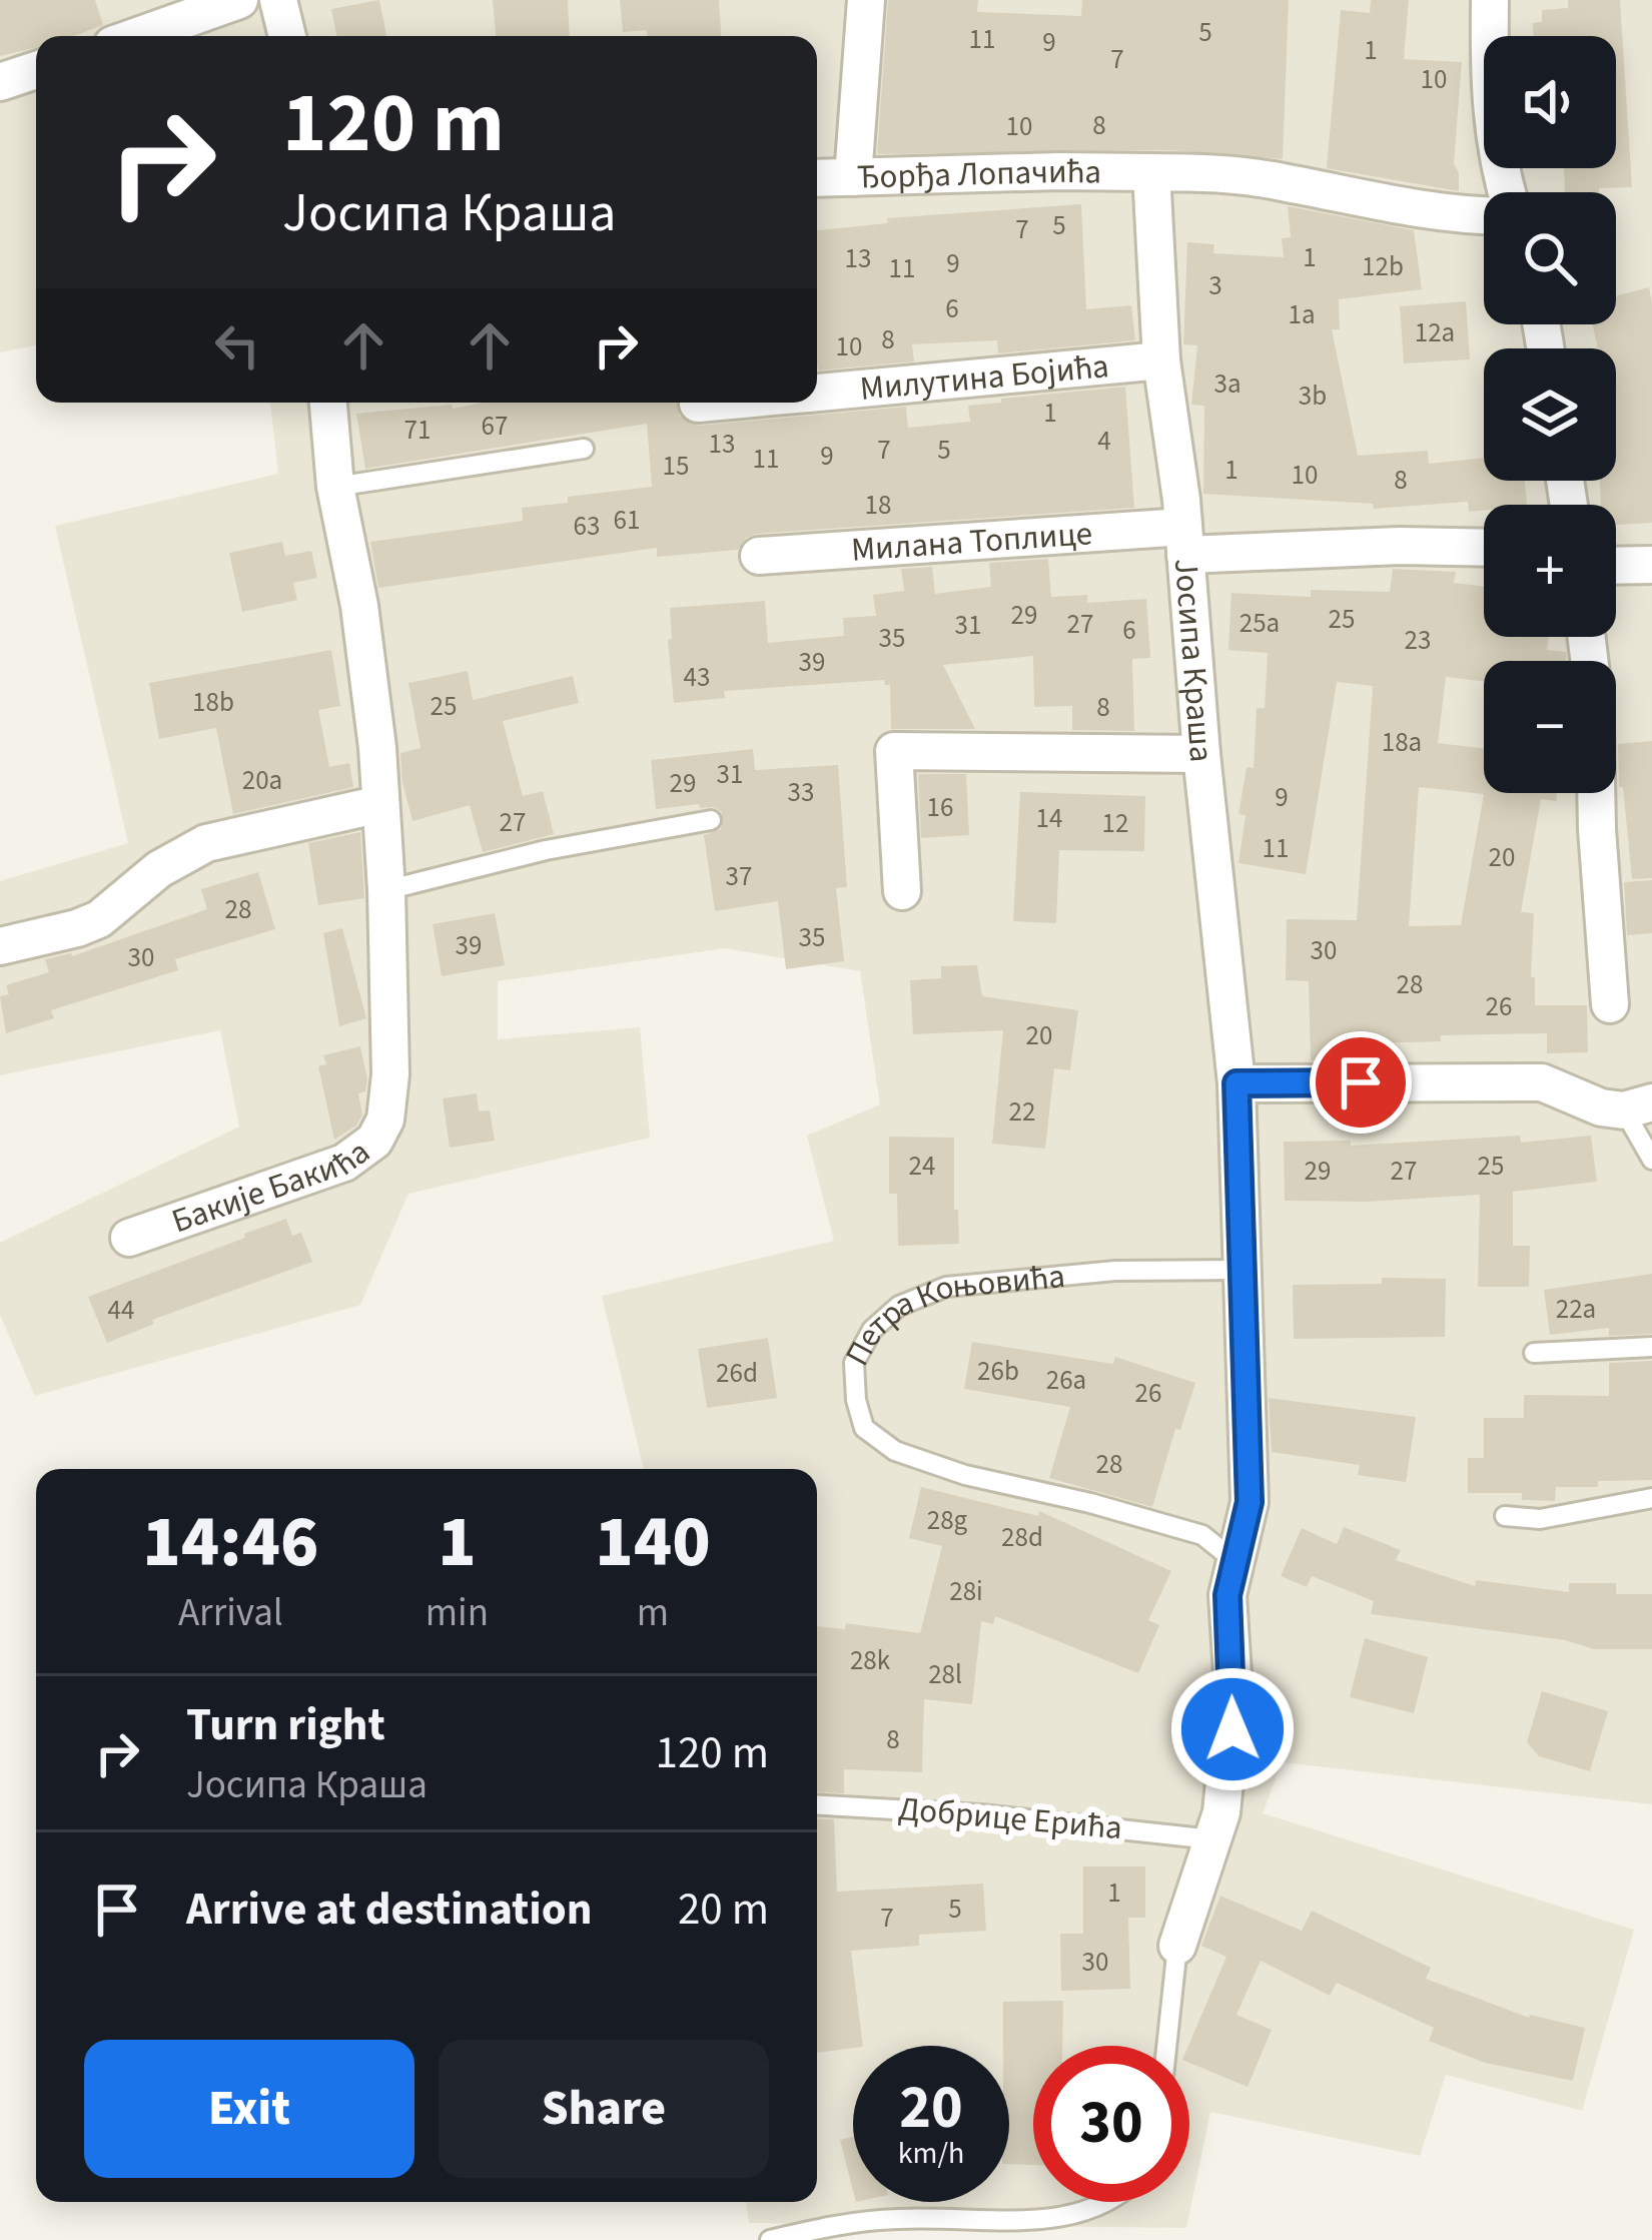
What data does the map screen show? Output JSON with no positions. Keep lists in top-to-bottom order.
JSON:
{
  "streets": {
    "street": [
      "Ђорђа Лопачића",
      "Милутина Бојића",
      "Милана Топлице",
      "Јосипа Краша",
      "Бакије Бакића"
    ],
    "lane": ["Петра Коњовића", "Добрице Ерића"]
  },
  "crossings": [
    ["Ђорђа Лопачића", "Јосипа Краша"],
    ["Милутина Бојића", "Јосипа Краша"],
    ["Милана Топлице", "Јосипа Краша"]
  ],
  "house_numbers": [
    "5",
    "11",
    "9",
    "1",
    "7",
    "10",
    "8",
    "10",
    "5",
    "7",
    "1",
    "13",
    "9",
    "12b",
    "11",
    "3",
    "6",
    "1a",
    "12a",
    "8",
    "10",
    "3a",
    "3b",
    "1",
    "67",
    "71",
    "4",
    "13",
    "7",
    "5",
    "9",
    "11",
    "15",
    "1",
    "10",
    "8",
    "18",
    "61",
    "63",
    "29",
    "25",
    "25a",
    "27",
    "31",
    "6",
    "35",
    "23",
    "39",
    "43",
    "18b",
    "25",
    "8",
    "18a",
    "31",
    "20a",
    "29",
    "33",
    "9",
    "16",
    "14",
    "27",
    "12",
    "11",
    "20",
    "37",
    "28",
    "35",
    "39",
    "30",
    "30",
    "28",
    "26",
    "20",
    "22",
    "24",
    "25",
    "29",
    "27",
    "22a",
    "44",
    "26b",
    "26d",
    "26a",
    "26",
    "28",
    "28g",
    "28d",
    "28i",
    "28k",
    "28l",
    "8",
    "1",
    "5",
    "7",
    "30"
  ],
  "page": {
    "map_buttons": ["+", "−"],
    "turn": ["120 m", "Јосипа Краша"],
    "eta": [
      "14:46",
      "Arrival",
      "1",
      "min",
      "140",
      "m"
    ],
    "list": [
      {
        "name": "Turn right",
        "note": "Јосипа Краша",
        "value": "120 m"
      },
      {
        "name": "Arrive at destination",
        "value": "20 m"
      }
    ],
    "buttons": ["Exit", "Share"],
    "speed": "20 km/h",
    "limit": "30"
  }
}
